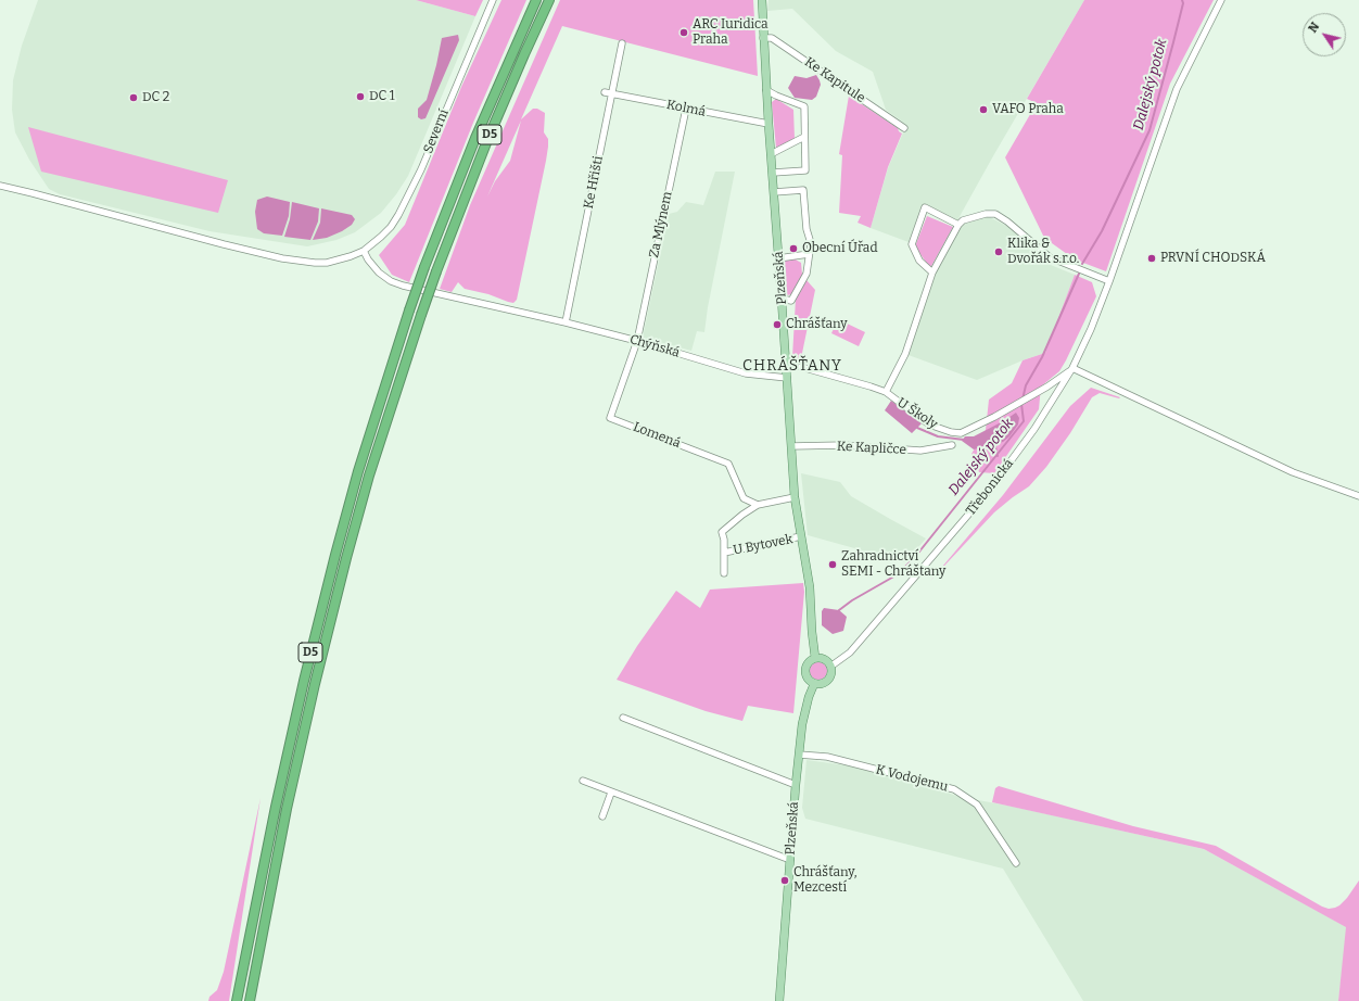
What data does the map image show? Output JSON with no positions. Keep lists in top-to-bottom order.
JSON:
{
  "streets": {
    "highway": ["D5"],
    "main road": ["Plzeňská"],
    "street": [
      "Ke Kapitule",
      "Kolmá",
      "Severní",
      "Ke Hřišti",
      "Za Mlýnem",
      "Chýňská",
      "U Školy",
      "Lomená",
      "Ke Kapličce",
      "Třebonická",
      "U Bytovek",
      "K Vodojemu"
    ]
  },
  "crossings": [
    ["Ke Kapitule", "Plzeňská"],
    ["Kolmá", "Ke Hřišti"],
    ["Kolmá", "Za Mlýnem"],
    ["Kolmá", "Plzeňská"],
    ["Severní", "Chýňská"],
    ["Ke Hřišti", "Chýňská"],
    ["Za Mlýnem", "Chýňská"],
    ["Za Mlýnem", "Lomená"],
    ["Plzeňská", "Chýňská"],
    ["Plzeňská", "Ke Kapličce"],
    ["Plzeňská", "Třebonická"],
    ["Plzeňská", "U Bytovek"],
    ["Plzeňská", "K Vodojemu"],
    ["Chýňská", "Lomená"],
    ["U Školy", "Třebonická"]
  ],
  "districts": ["CHRÁŠŤANY"],
  "water": ["Dalejský potok"],
  "places": [
    "ARC Iuridica Praha",
    "DC 1",
    "DC 2",
    "VAFO Praha",
    "Obecní Úřad",
    "Klika & Dvořák s.r.o.",
    "PRVNÍ CHODSKÁ",
    "Chrášťany",
    "Zahradnictví SEMI - Chráštany",
    "Chrášťany, Mezcestí"
  ],
  "north": "top left"
}
